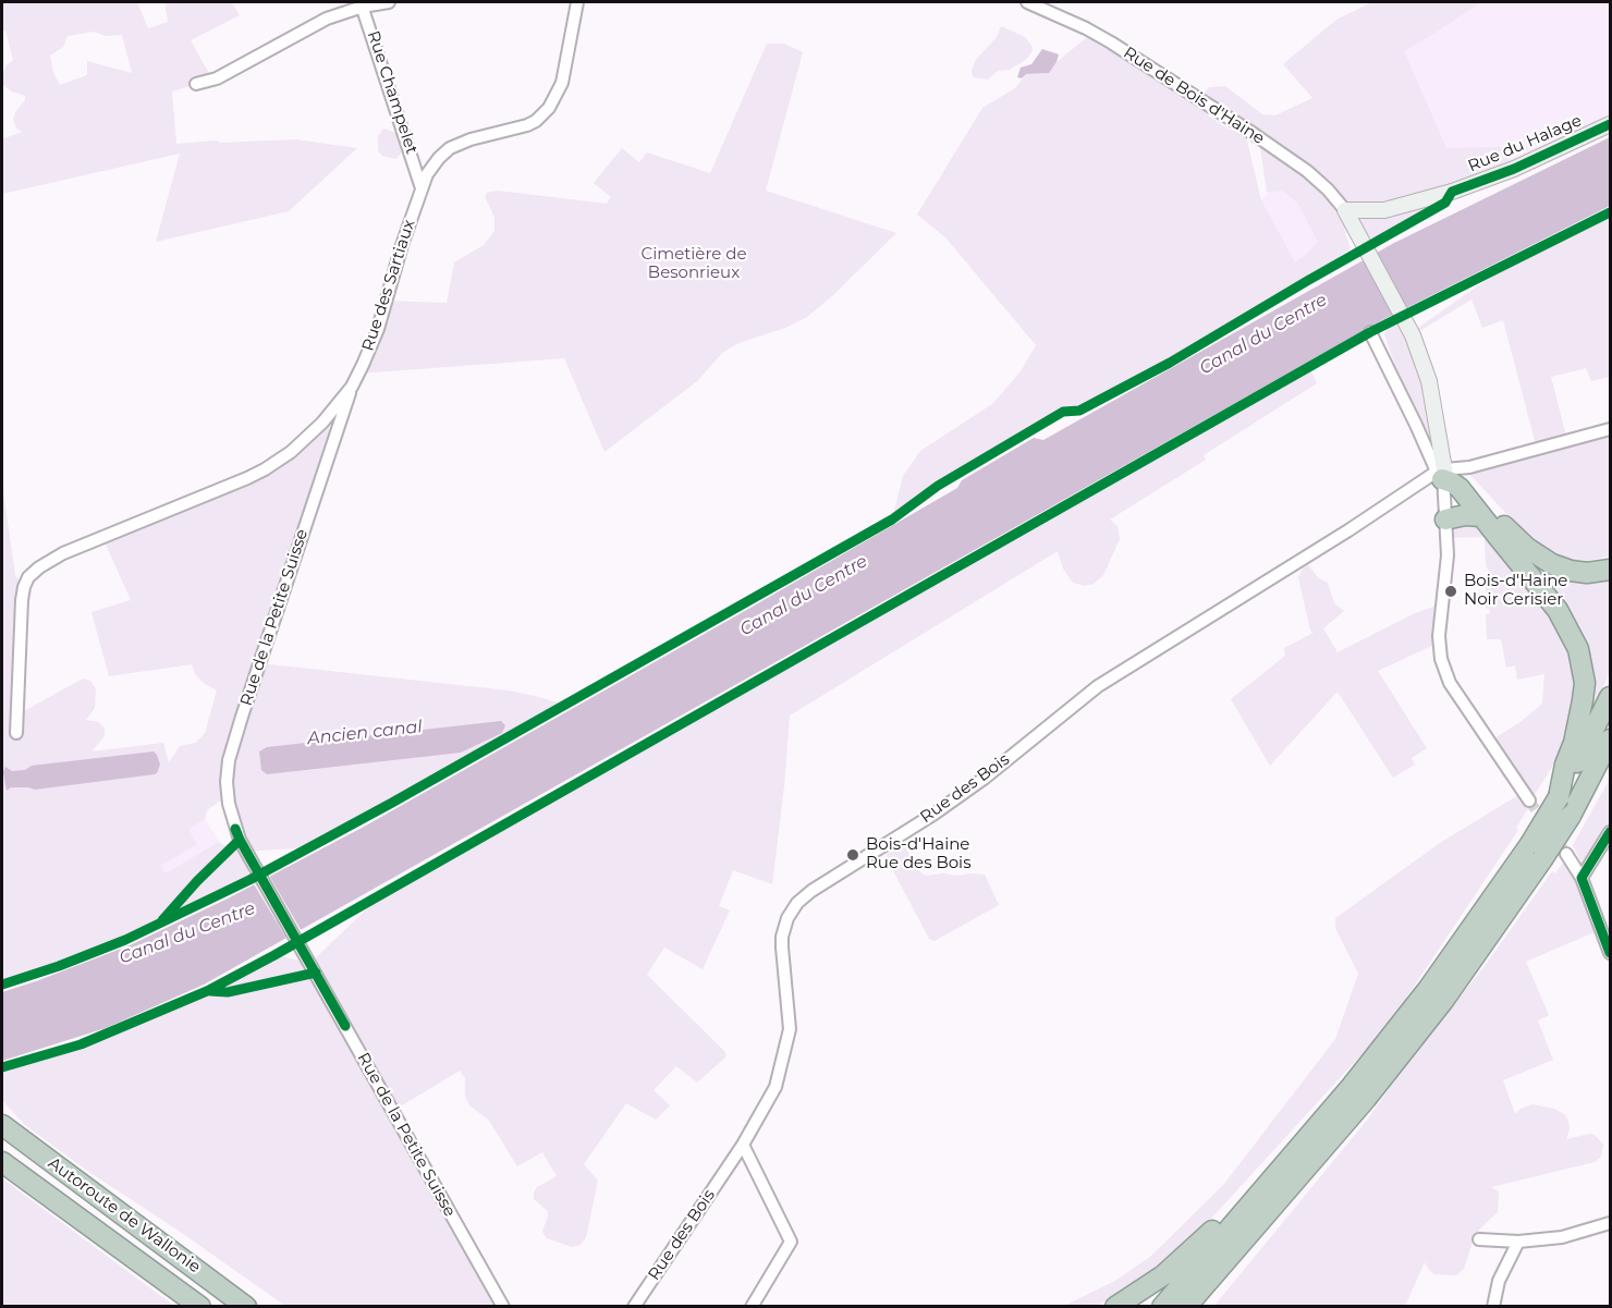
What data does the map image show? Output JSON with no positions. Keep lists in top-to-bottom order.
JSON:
{
  "streets": {
    "highway": ["Autoroute de Wallonie"],
    "street": [
      "Rue Champelet",
      "Rue de Bois d'Haine",
      "Rue du Halage",
      "Rue des Sartiaux",
      "Rue de la Petite Suisse",
      "Rue des Bois"
    ]
  },
  "crossings": [
    ["Rue Champelet", "Rue des Sartiaux"],
    ["Rue de Bois d'Haine", "Rue du Halage"],
    ["Rue des Sartiaux", "Rue de la Petite Suisse"]
  ],
  "water": ["Canal du Centre", "Ancien canal"],
  "parks": ["Cimetière de Besonrieux"],
  "places": ["Bois-d'Haine Noir Cerisier", "Bois-d'Haine Rue des Bois"]
}
